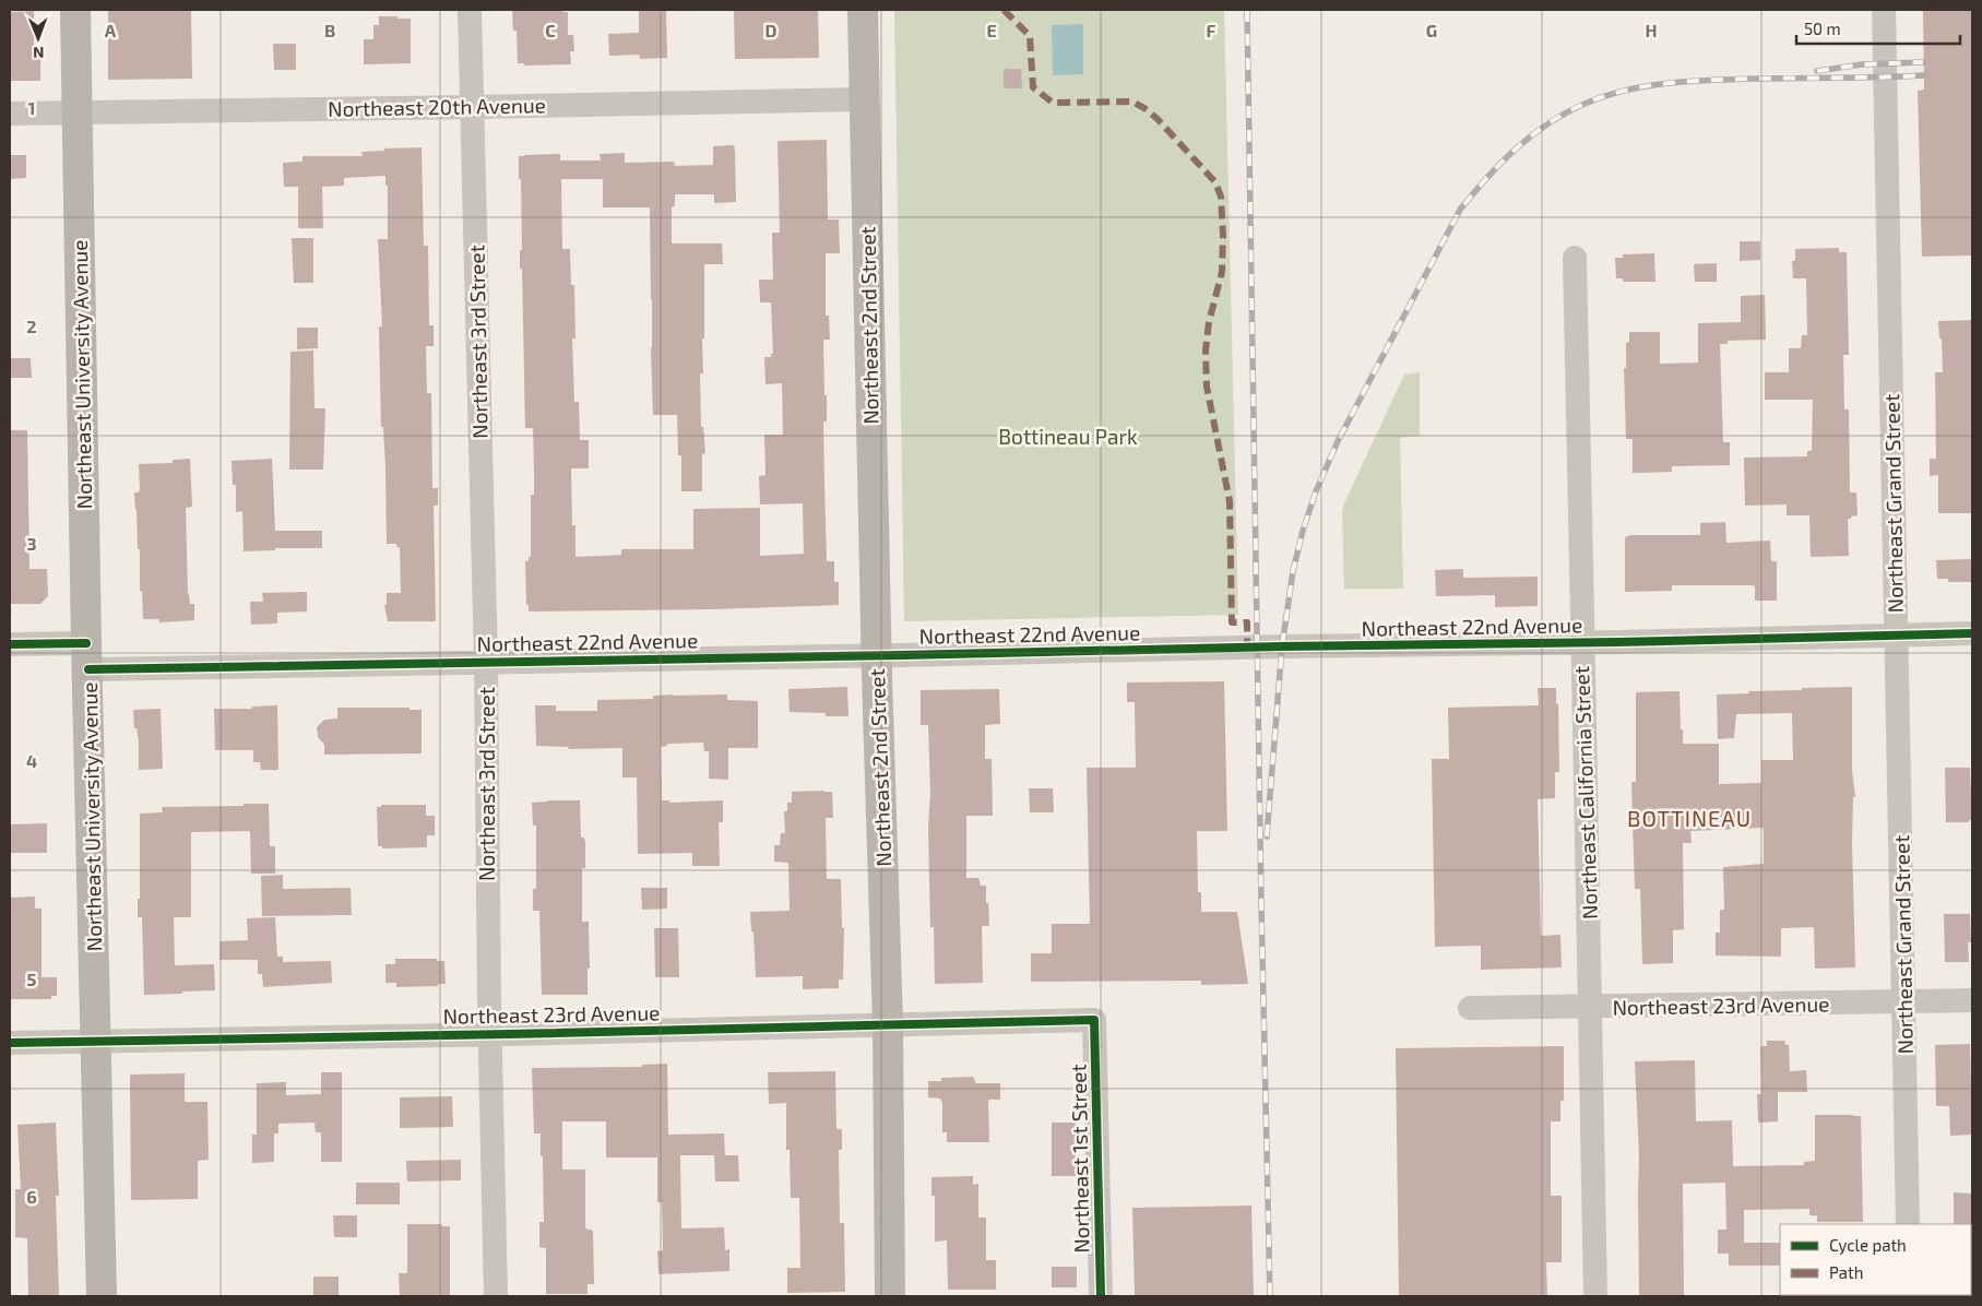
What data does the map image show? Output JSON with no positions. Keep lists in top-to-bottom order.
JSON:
{
  "streets": {
    "street": [
      "Northeast 20th Avenue",
      "Northeast 2nd Street",
      "Northeast 3rd Street",
      "Northeast University Avenue",
      "Northeast Grand Street",
      "Northeast 22nd Avenue",
      "Northeast California Street",
      "Northeast 23rd Avenue",
      "Northeast 1st Street"
    ]
  },
  "crossings": [
    ["Northeast 20th Avenue", "Northeast 2nd Street"],
    ["Northeast 20th Avenue", "Northeast 3rd Street"],
    ["Northeast 20th Avenue", "Northeast University Avenue"],
    ["Northeast 2nd Street", "Northeast 22nd Avenue"],
    ["Northeast 2nd Street", "Northeast 23rd Avenue"],
    ["Northeast 3rd Street", "Northeast 22nd Avenue"],
    ["Northeast 3rd Street", "Northeast 23rd Avenue"],
    ["Northeast University Avenue", "Northeast 22nd Avenue"],
    ["Northeast University Avenue", "Northeast 23rd Avenue"],
    ["Northeast Grand Street", "Northeast 22nd Avenue"],
    ["Northeast Grand Street", "Northeast 23rd Avenue"],
    ["Northeast 22nd Avenue", "Northeast California Street"],
    ["Northeast California Street", "Northeast 23rd Avenue"],
    ["Northeast 23rd Avenue", "Northeast 1st Street"]
  ],
  "districts": ["BOTTINEAU"],
  "parks": ["Bottineau Park"],
  "legend": ["Cycle path", "Path"],
  "scale_bar": "50 m",
  "north": "bottom",
  "grid": {
    "columns": [
      "A",
      "B",
      "C",
      "D",
      "E",
      "F",
      "G",
      "H"
    ],
    "rows": [
      "1",
      "2",
      "3",
      "4",
      "5",
      "6"
    ]
  }
}
